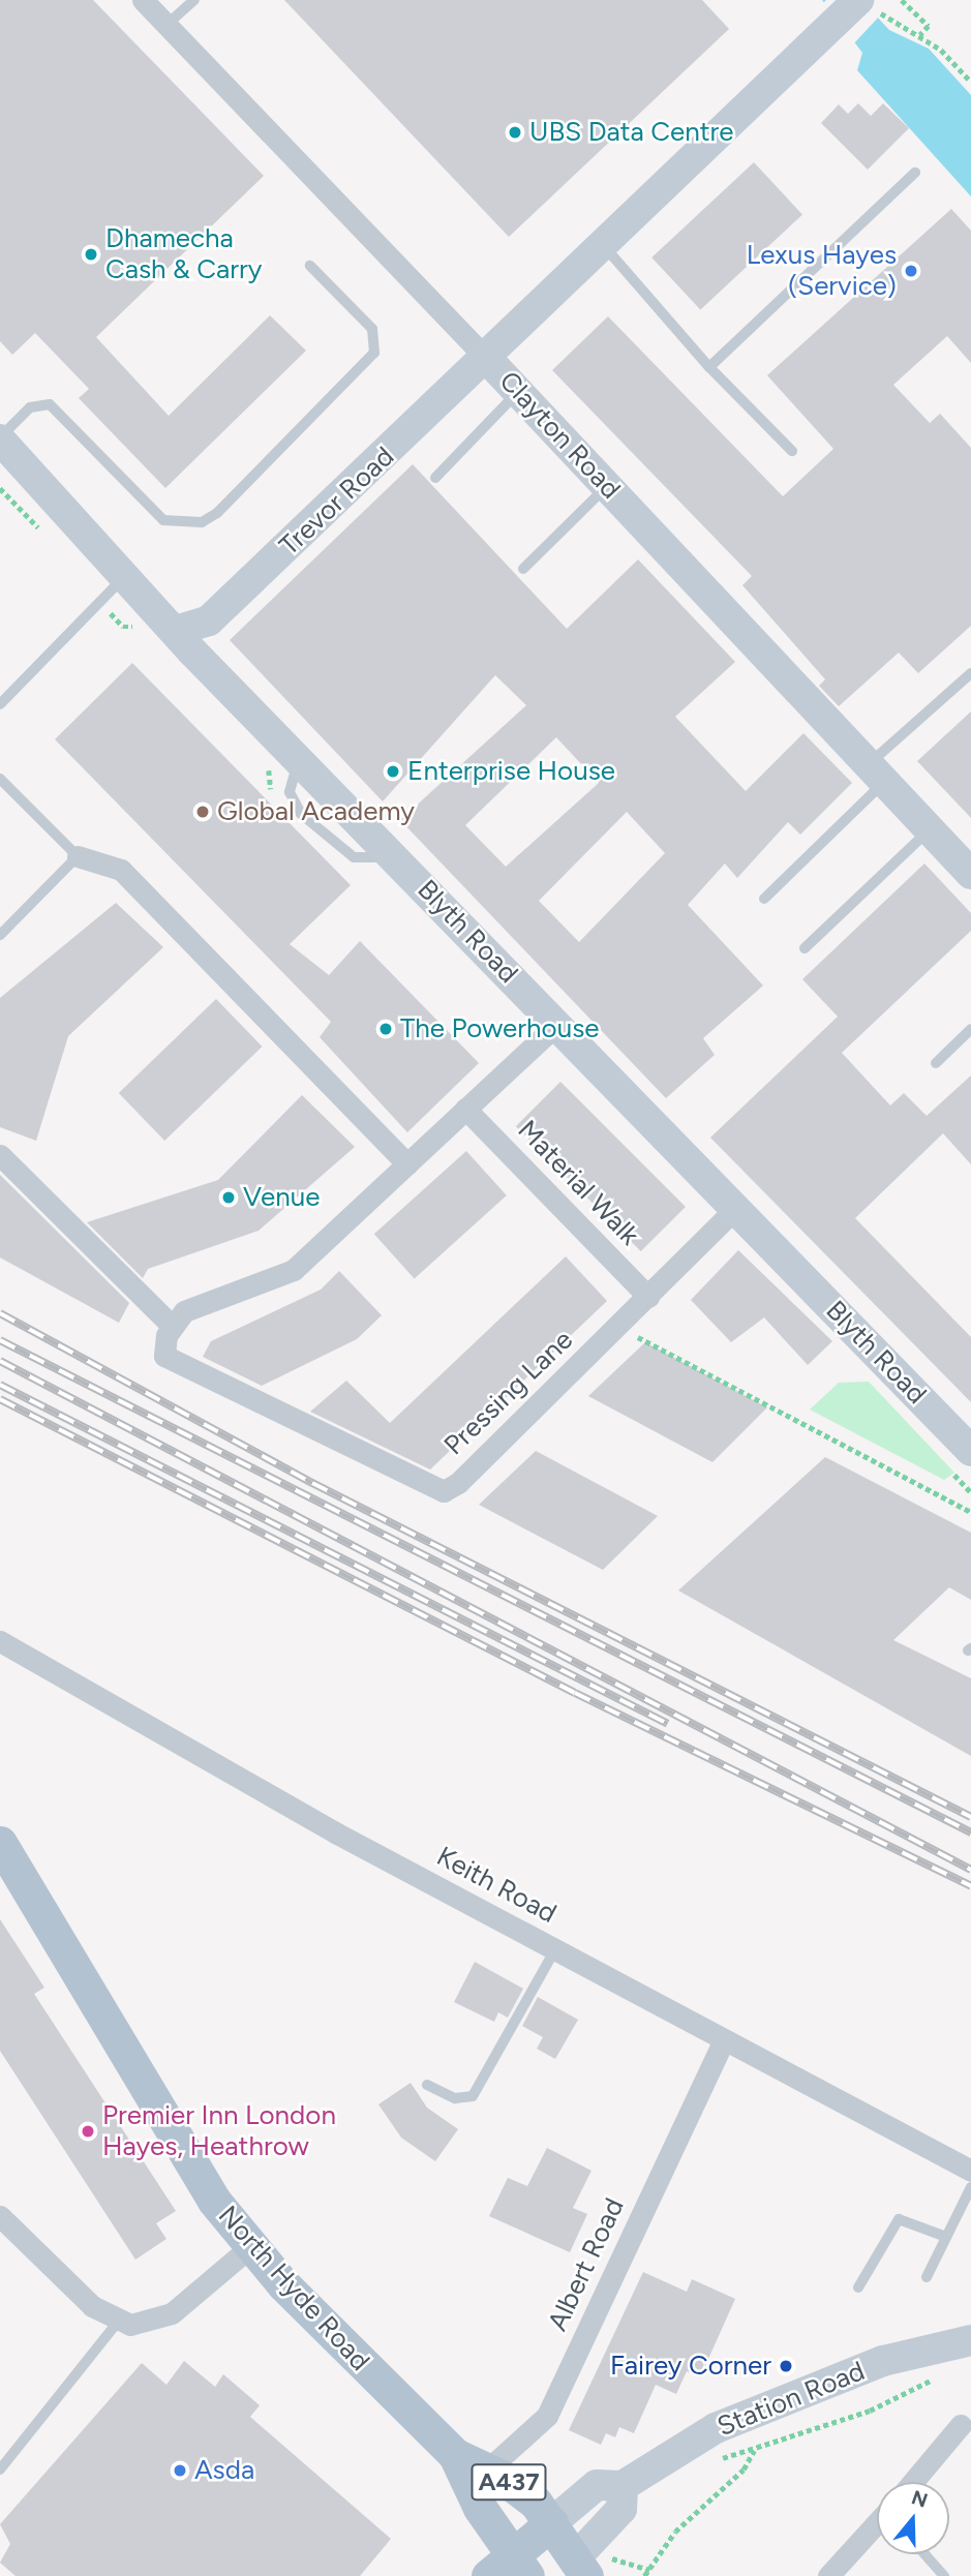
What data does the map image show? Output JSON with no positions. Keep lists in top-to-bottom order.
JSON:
{
  "streets": {
    "main road": ["North Hyde Road", "Station Road", "A437"],
    "street": [
      "Clayton Road",
      "Trevor Road",
      "Blyth Road",
      "Material Walk",
      "Pressing Lane",
      "Keith Road",
      "Albert Road"
    ]
  },
  "crossings": [
    ["Clayton Road", "Trevor Road"],
    ["Trevor Road", "Blyth Road"],
    ["Blyth Road", "Pressing Lane"],
    ["Material Walk", "Pressing Lane"],
    ["Keith Road", "Albert Road"],
    ["Albert Road", "North Hyde Road"],
    ["North Hyde Road", "Station Road"]
  ],
  "places": [
    "UBS Data Centre",
    "Dhamecha Cash & Carry",
    "Lexus Hayes (Service)",
    "Enterprise House",
    "Global Academy",
    "The Powerhouse",
    "Venue",
    "Premier Inn London Hayes, Heathrow",
    "Fairey Corner",
    "Asda"
  ],
  "north": "top"
}
